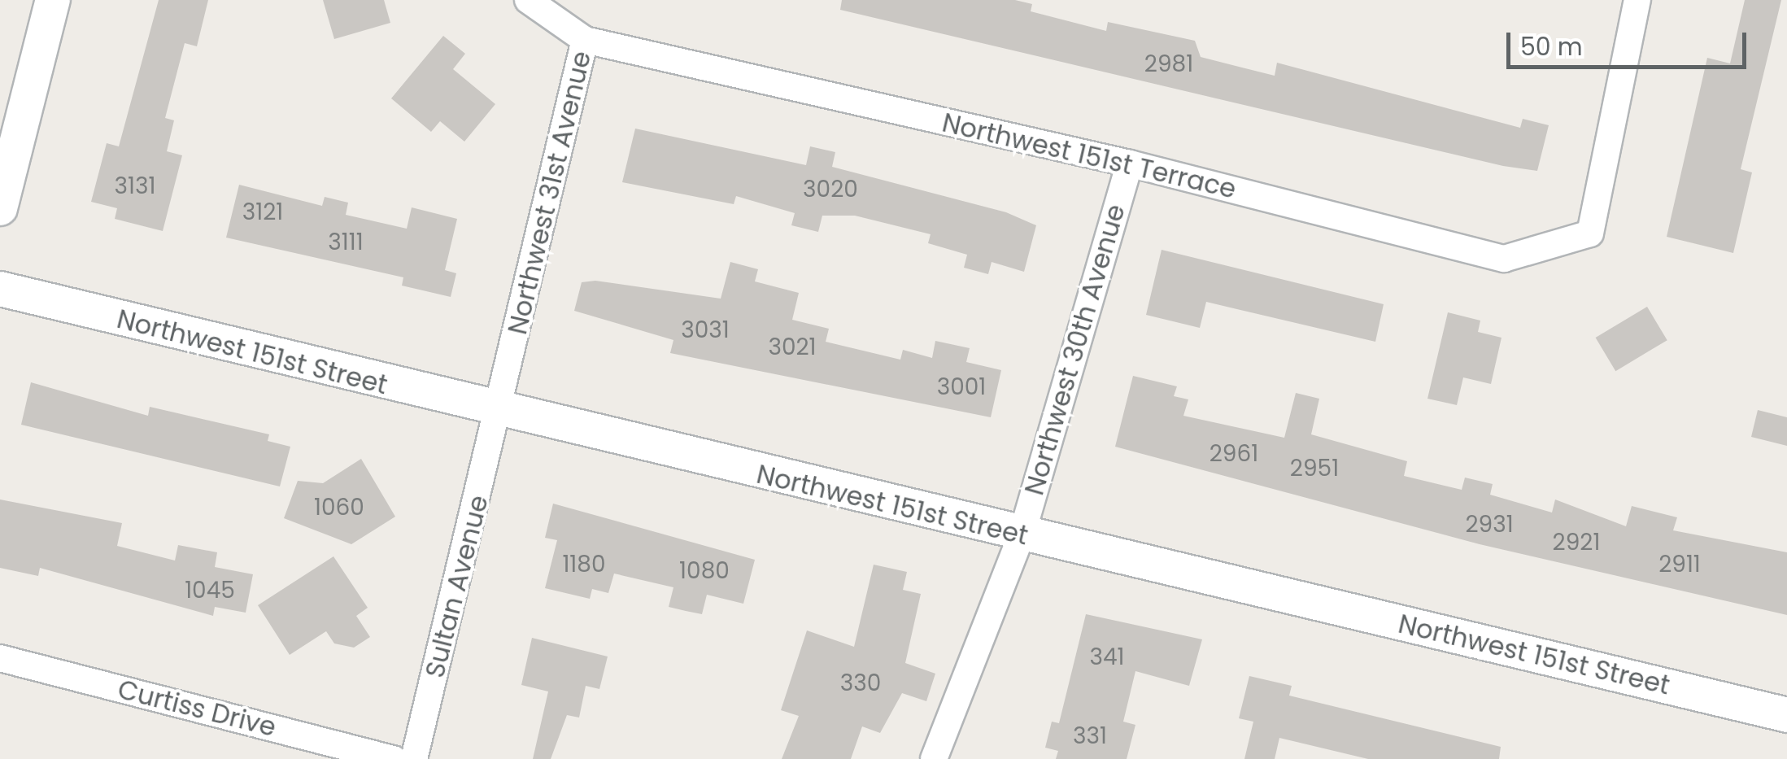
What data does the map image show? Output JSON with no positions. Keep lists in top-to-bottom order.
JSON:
{
  "streets": {
    "street": [
      "Northwest 151st Terrace",
      "Northwest 31st Avenue",
      "Northwest 30th Avenue",
      "Northwest 151st Street",
      "Sultan Avenue",
      "Curtiss Drive"
    ]
  },
  "crossings": [
    ["Northwest 151st Terrace", "Northwest 31st Avenue"],
    ["Northwest 151st Terrace", "Northwest 30th Avenue"],
    ["Northwest 31st Avenue", "Northwest 151st Street"],
    ["Northwest 31st Avenue", "Sultan Avenue"],
    ["Northwest 30th Avenue", "Northwest 151st Street"],
    ["Northwest 151st Street", "Sultan Avenue"]
  ],
  "house_numbers": [
    "2981",
    "3131",
    "3020",
    "3121",
    "3111",
    "3031",
    "3021",
    "3001",
    "2961",
    "2951",
    "1060",
    "2931",
    "2921",
    "1180",
    "2911",
    "1080",
    "1045",
    "341",
    "330",
    "331"
  ],
  "scale_bar": "50 m"
}
